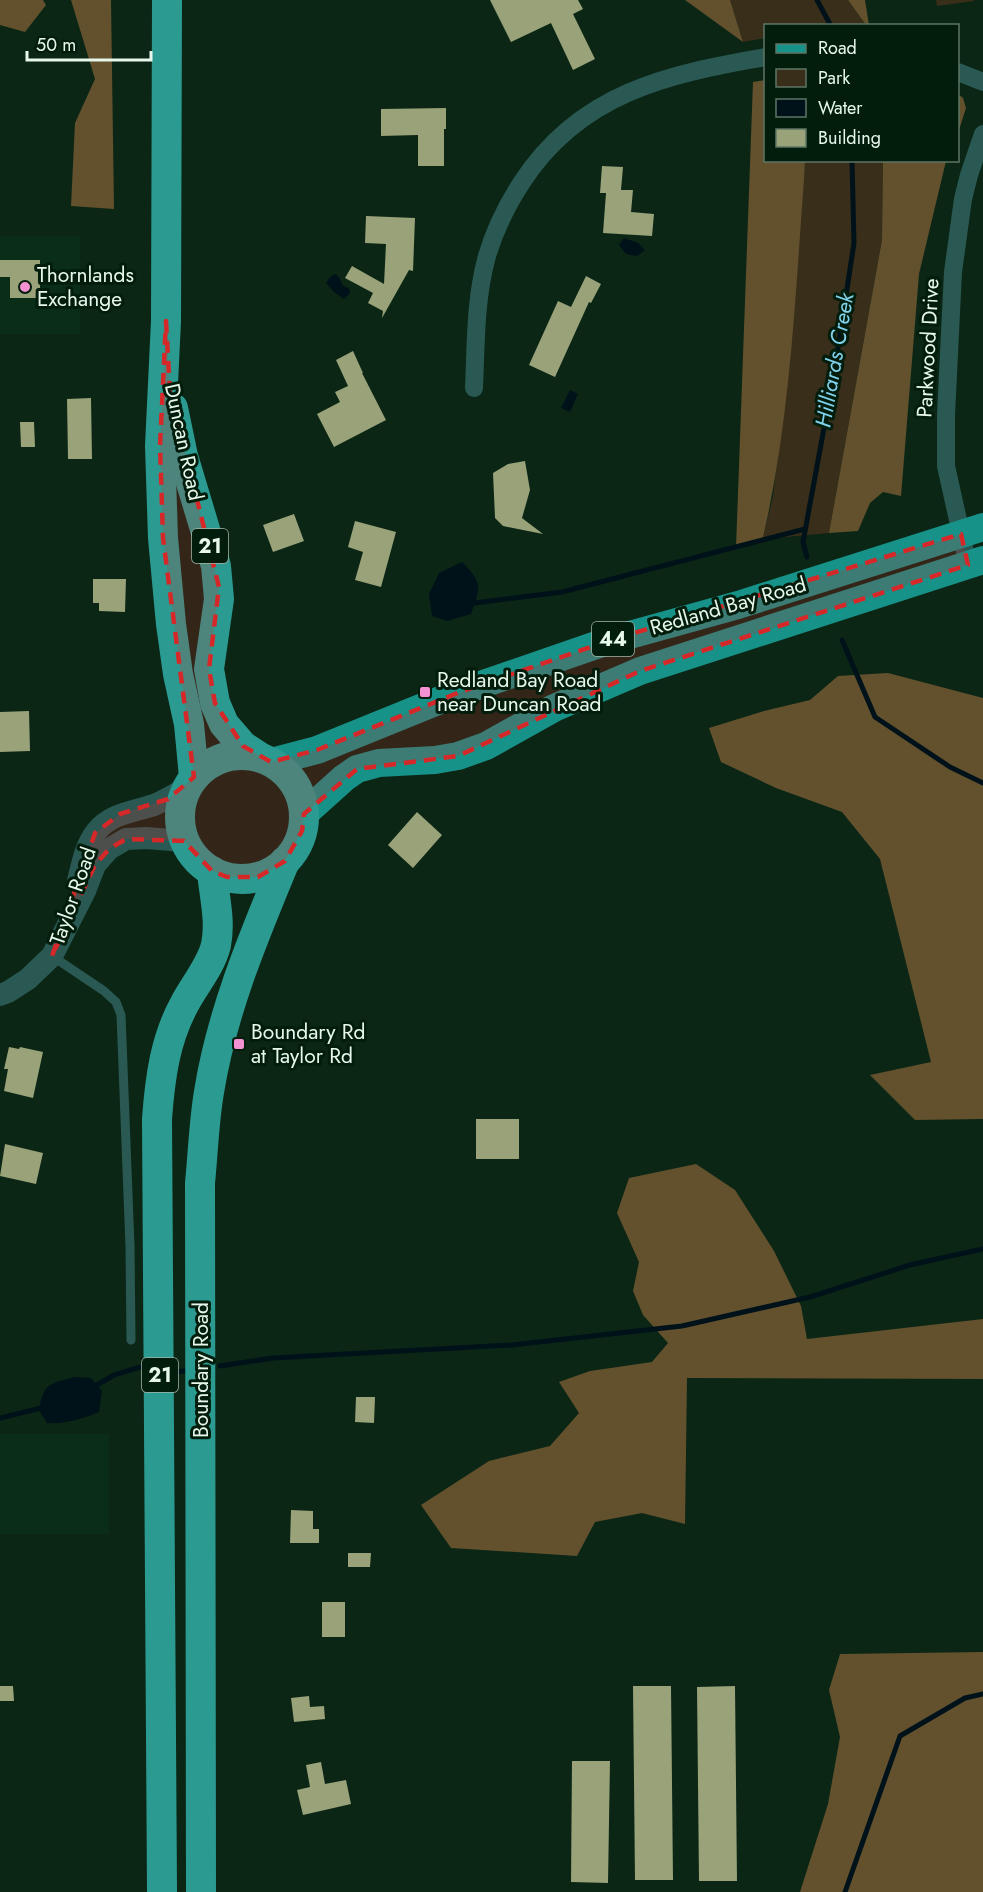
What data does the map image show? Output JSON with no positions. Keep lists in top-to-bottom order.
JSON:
{
  "streets": {
    "highway": ["Duncan Road", "21", "Boundary Road"],
    "main road": ["Redland Bay Road", "44"],
    "street": ["Parkwood Drive", "Taylor Road"]
  },
  "crossings": [
    ["Parkwood Drive", "Redland Bay Road"],
    ["Duncan Road", "21"],
    ["Duncan Road", "Redland Bay Road"],
    ["Duncan Road", "Taylor Road"],
    ["Duncan Road", "Boundary Road"],
    ["21", "Redland Bay Road"],
    ["21", "Taylor Road"],
    ["21", "Boundary Road"],
    ["Redland Bay Road", "Taylor Road"],
    ["Redland Bay Road", "Boundary Road"],
    ["Taylor Road", "Boundary Road"]
  ],
  "water": ["Hilliards Creek"],
  "places": {
    "other": ["Thornlands Exchange"],
    "transit": ["Redland Bay Road near Duncan Road", "Boundary Rd at Taylor Rd"]
  },
  "legend": [
    "Road",
    "Park",
    "Water",
    "Building"
  ],
  "scale_bar": "50 m"
}
